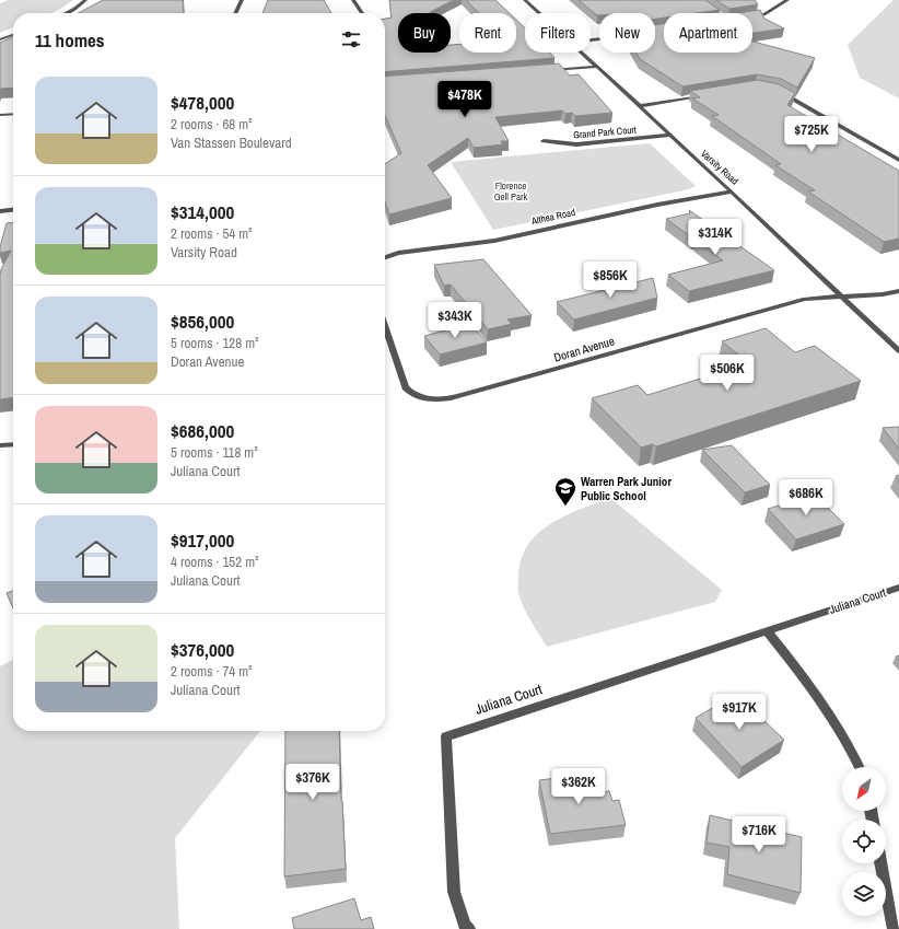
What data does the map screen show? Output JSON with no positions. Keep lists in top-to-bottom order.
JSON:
{
  "streets": {
    "street": [
      "Grand Park Court",
      "Varsity Road",
      "Althea Road",
      "Doran Avenue",
      "Juliana Court"
    ]
  },
  "crossings": [
    ["Grand Park Court", "Varsity Road"],
    ["Varsity Road", "Althea Road"],
    ["Varsity Road", "Doran Avenue"]
  ],
  "parks": ["Florence Gell Park"],
  "places": {
    "school or university": ["Warren Park Junior Public School"]
  },
  "north": "bottom left",
  "page": {
    "chip": [
      "Buy",
      "Rent",
      "Filters",
      "New",
      "Apartment"
    ],
    "heading": "11 homes",
    "list": [
      {
        "name": "$478,000",
        "note": "2 rooms · 68 m² · Van Stassen Boulevard"
      },
      {
        "name": "$314,000",
        "note": "2 rooms · 54 m² · Varsity Road"
      },
      {
        "name": "$856,000",
        "note": "5 rooms · 128 m² · Doran Avenue"
      },
      {
        "name": "$686,000",
        "note": "5 rooms · 118 m² · Juliana Court"
      },
      {
        "name": "$917,000",
        "note": "4 rooms · 152 m² · Juliana Court"
      },
      {
        "name": "$376,000",
        "note": "2 rooms · 74 m² · Juliana Court"
      }
    ],
    "price": [
      "$478K",
      "$725K",
      "$314K",
      "$856K",
      "$343K",
      "$506K",
      "$686K",
      "$917K",
      "$376K",
      "$362K",
      "$716K"
    ]
  }
}
